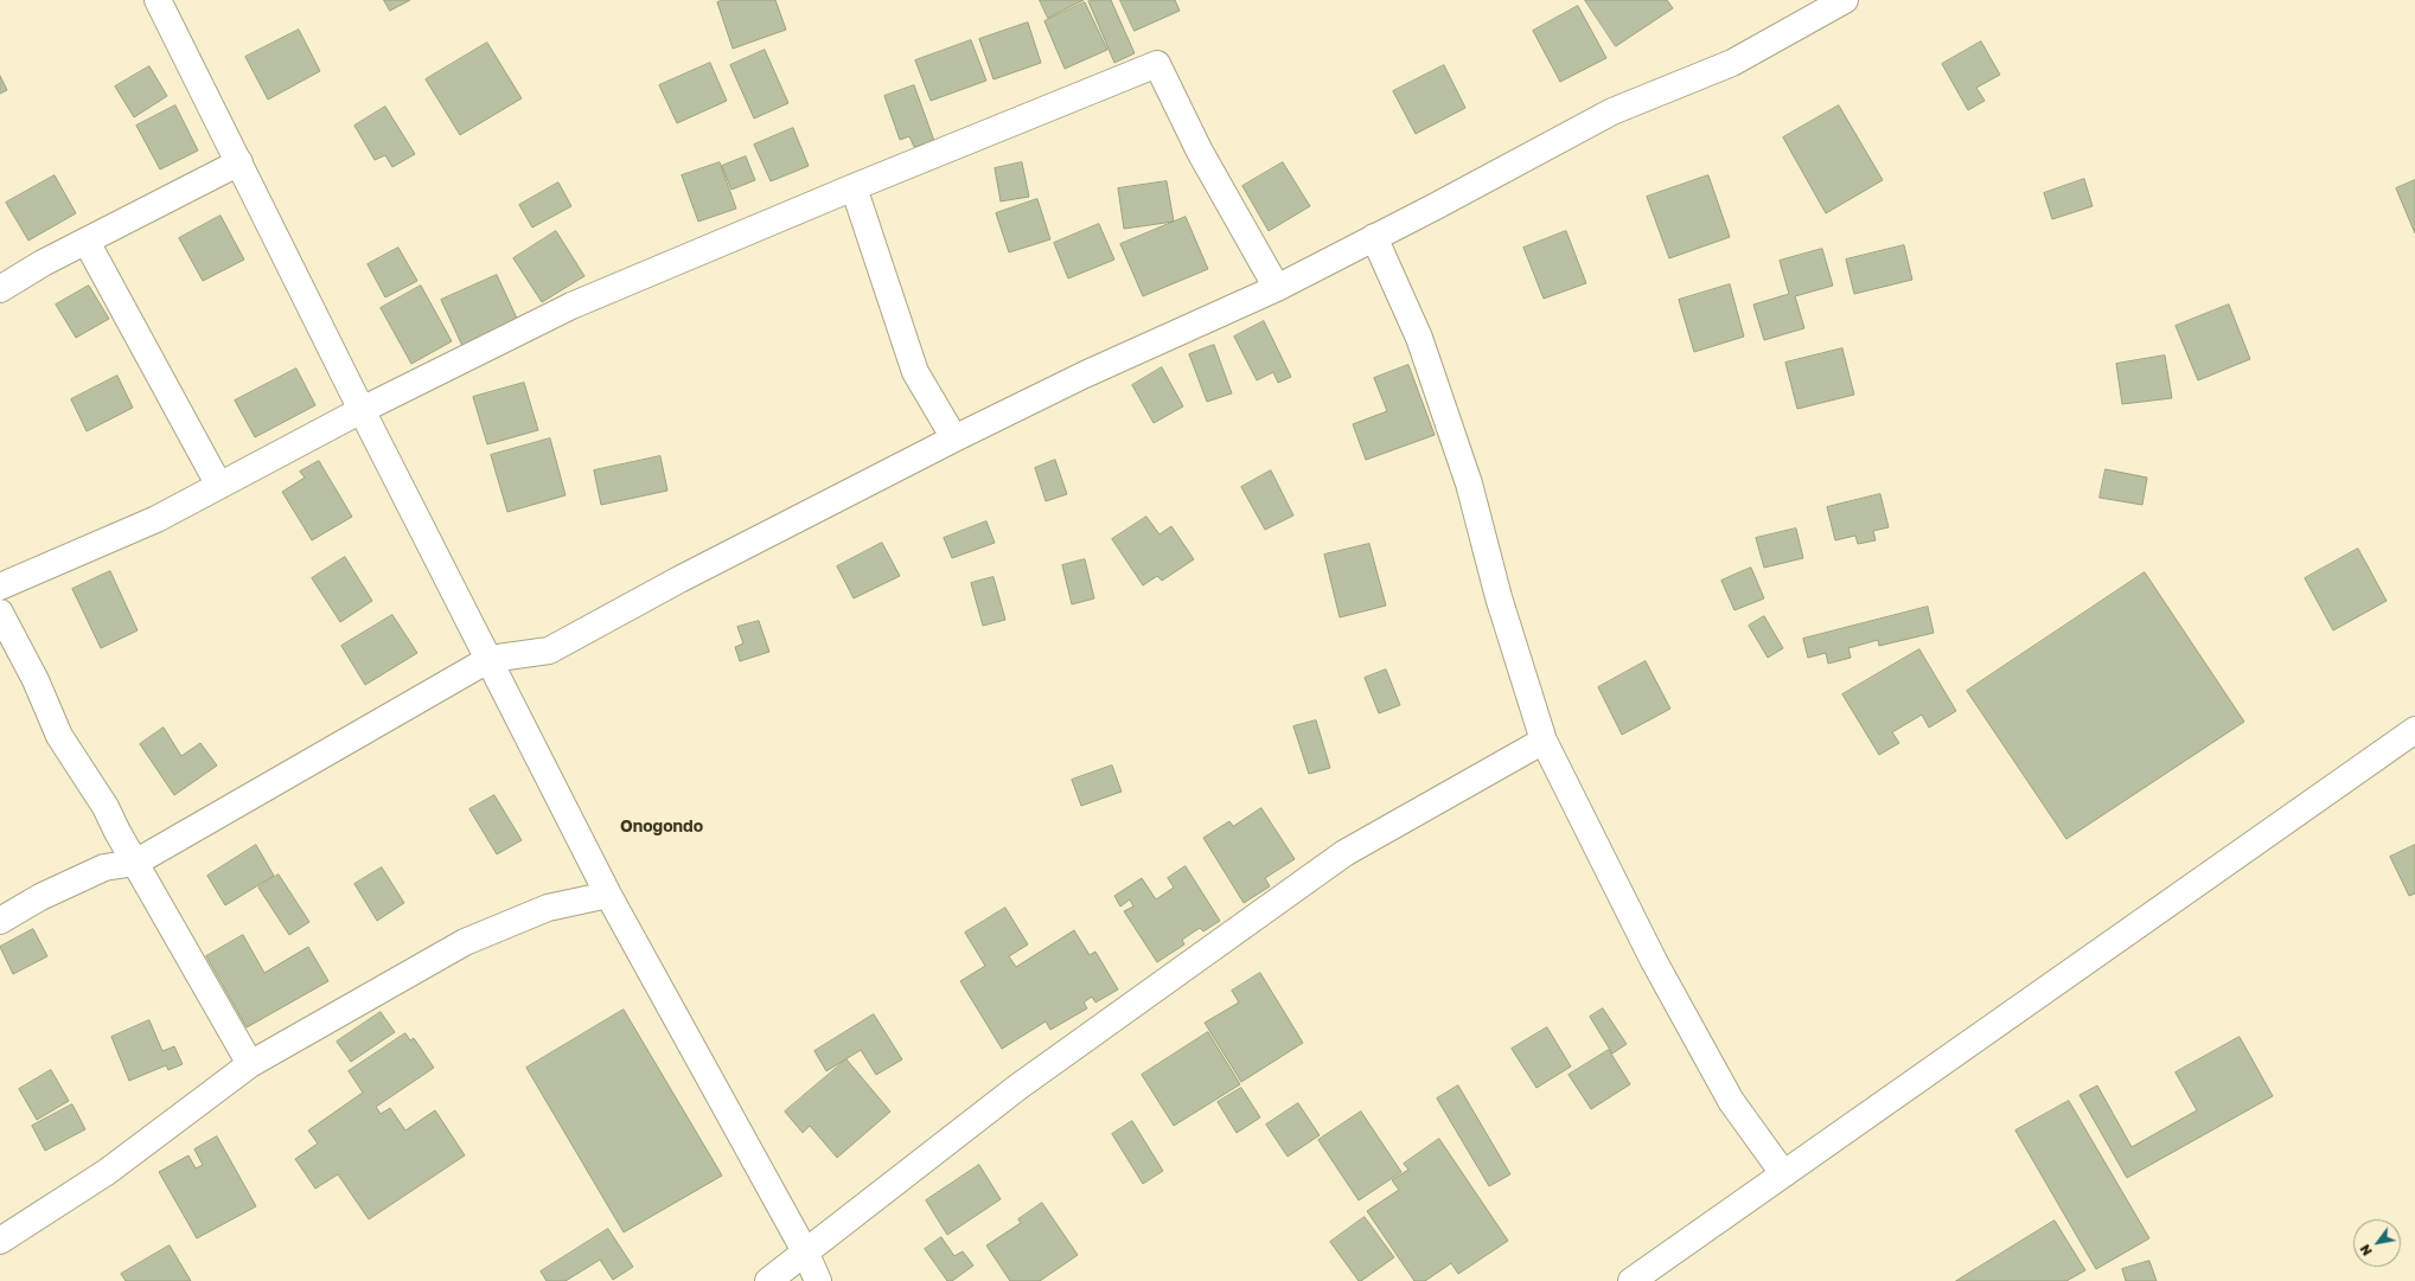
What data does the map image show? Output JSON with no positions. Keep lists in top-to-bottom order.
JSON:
{
  "districts": ["Onogondo"],
  "north": "bottom left"
}
